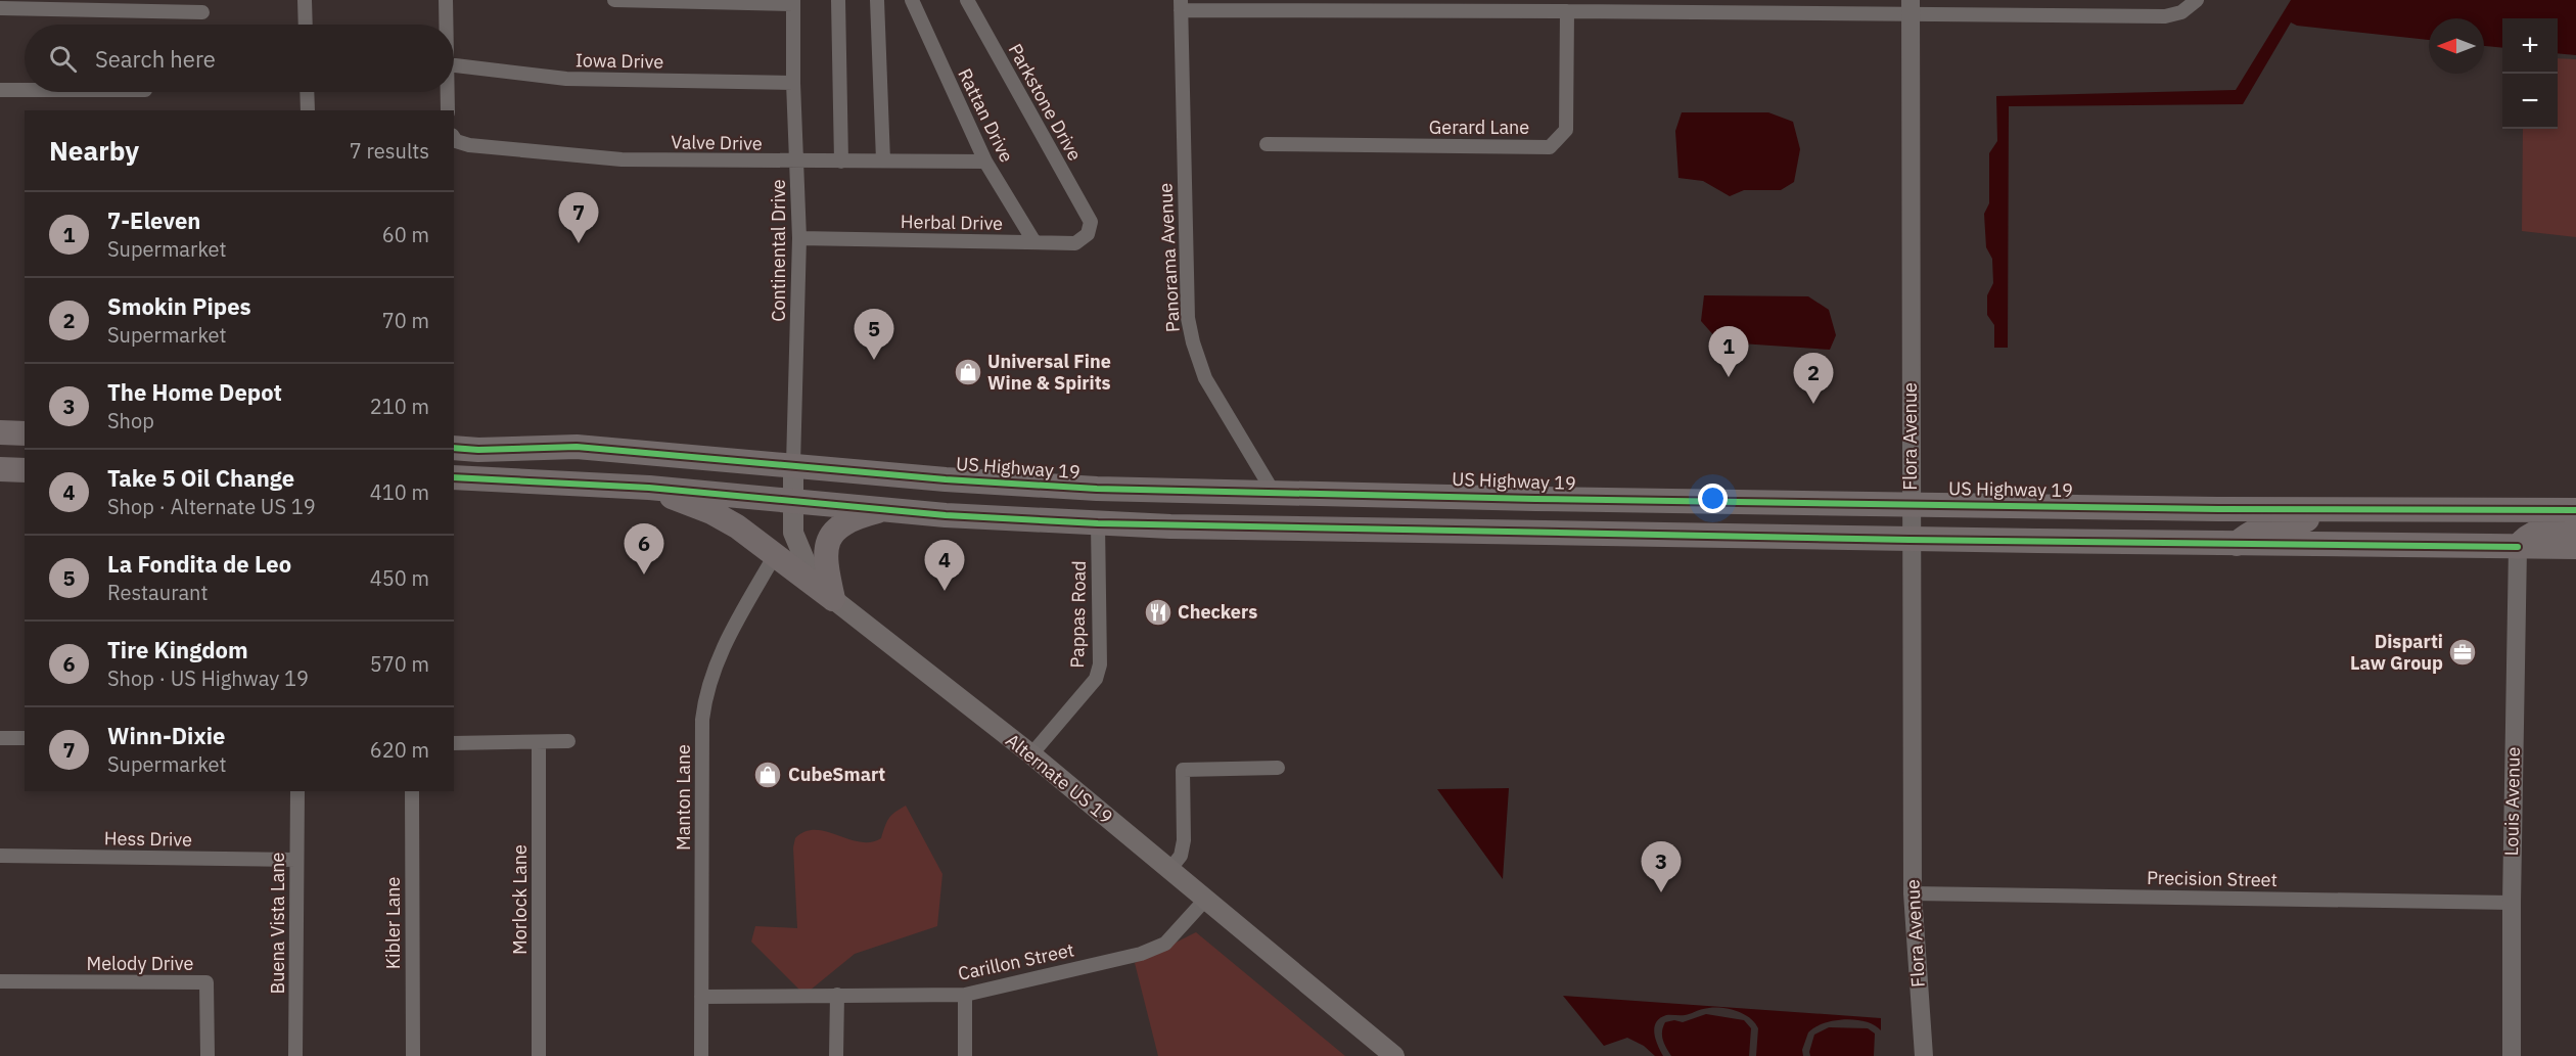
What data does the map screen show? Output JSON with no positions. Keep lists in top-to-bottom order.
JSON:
{
  "streets": {
    "highway": ["US Highway 19"],
    "main road": ["Alternate US 19"],
    "street": [
      "Iowa Drive",
      "Parkstone Drive",
      "Rattan Drive",
      "Gerard Lane",
      "Valve Drive",
      "Herbal Drive",
      "Continental Drive",
      "Panorama Avenue",
      "Flora Avenue",
      "Pappas Road",
      "Manton Lane",
      "Louis Avenue",
      "Hess Drive",
      "Precision Street",
      "Morlock Lane",
      "Buena Vista Lane",
      "Kibler Lane",
      "Carillon Street",
      "Melody Drive"
    ]
  },
  "crossings": [
    ["Iowa Drive", "Continental Drive"],
    ["Parkstone Drive", "Herbal Drive"],
    ["Rattan Drive", "Valve Drive"],
    ["Rattan Drive", "Herbal Drive"],
    ["Valve Drive", "Continental Drive"],
    ["Herbal Drive", "Continental Drive"],
    ["Continental Drive", "US Highway 19"],
    ["Continental Drive", "Alternate US 19"],
    ["Panorama Avenue", "US Highway 19"],
    ["Flora Avenue", "US Highway 19"],
    ["Flora Avenue", "Precision Street"],
    ["US Highway 19", "Alternate US 19"],
    ["Pappas Road", "Alternate US 19"],
    ["Alternate US 19", "Carillon Street"],
    ["Manton Lane", "Carillon Street"],
    ["Louis Avenue", "Precision Street"],
    ["Hess Drive", "Buena Vista Lane"]
  ],
  "places": {
    "shop": ["Universal Fine Wine & Spirits", "CubeSmart"],
    "restaurant": ["Checkers"],
    "office": ["Disparti Law Group"]
  },
  "north": "left",
  "page": {
    "map_buttons": ["+", "−"],
    "search": "Search here",
    "heading": ["Nearby", "7 results"],
    "list": [
      {
        "mark": "1",
        "name": "7-Eleven",
        "note": "Supermarket",
        "value": "60 m"
      },
      {
        "mark": "2",
        "name": "Smokin Pipes",
        "note": "Supermarket",
        "value": "70 m"
      },
      {
        "mark": "3",
        "name": "The Home Depot",
        "note": "Shop",
        "value": "210 m"
      },
      {
        "mark": "4",
        "name": "Take 5 Oil Change",
        "note": "Shop · Alternate US 19",
        "value": "410 m"
      },
      {
        "mark": "5",
        "name": "La Fondita de Leo",
        "note": "Restaurant",
        "value": "450 m"
      },
      {
        "mark": "6",
        "name": "Tire Kingdom",
        "note": "Shop · US Highway 19",
        "value": "570 m"
      },
      {
        "mark": "7",
        "name": "Winn-Dixie",
        "note": "Supermarket",
        "value": "620 m"
      }
    ],
    "pins": [
      "7",
      "5",
      "1",
      "2",
      "6",
      "4",
      "3"
    ]
  }
}
